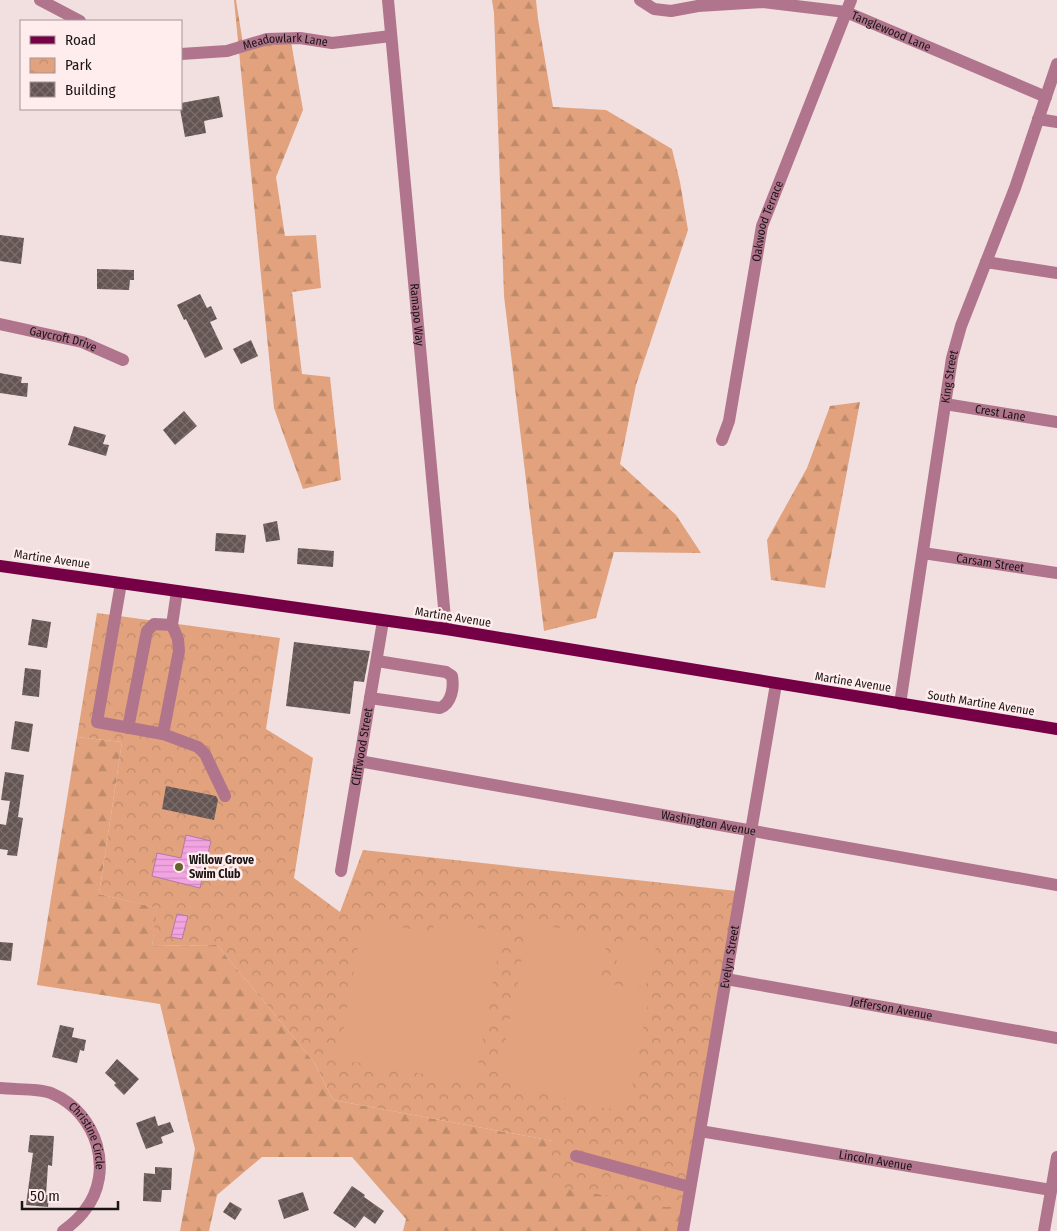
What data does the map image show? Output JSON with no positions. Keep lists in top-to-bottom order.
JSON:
{
  "streets": {
    "main road": ["Martine Avenue", "South Martine Avenue"],
    "street": [
      "Tanglewood Lane",
      "Meadowlark Lane",
      "Oakwood Terrace",
      "Ramapo Way",
      "Gaycroft Drive",
      "King Street",
      "Crest Lane",
      "Carsam Street",
      "Cliffwood Street",
      "Washington Avenue",
      "Evelyn Street",
      "Jefferson Avenue",
      "Christine Circle",
      "Lincoln Avenue"
    ]
  },
  "crossings": [
    ["Tanglewood Lane", "Oakwood Terrace"],
    ["Tanglewood Lane", "King Street"],
    ["Meadowlark Lane", "Ramapo Way"],
    ["Ramapo Way", "Martine Avenue"],
    ["King Street", "Crest Lane"],
    ["King Street", "Martine Avenue"],
    ["King Street", "Carsam Street"],
    ["King Street", "South Martine Avenue"],
    ["Martine Avenue", "South Martine Avenue"],
    ["Martine Avenue", "Cliffwood Street"],
    ["Martine Avenue", "Evelyn Street"],
    ["Cliffwood Street", "Washington Avenue"],
    ["Washington Avenue", "Evelyn Street"],
    ["Evelyn Street", "Jefferson Avenue"],
    ["Evelyn Street", "Lincoln Avenue"]
  ],
  "places": ["Willow Grove Swim Club"],
  "legend": ["Road", "Park", "Building"],
  "scale_bar": "50 m"
}
